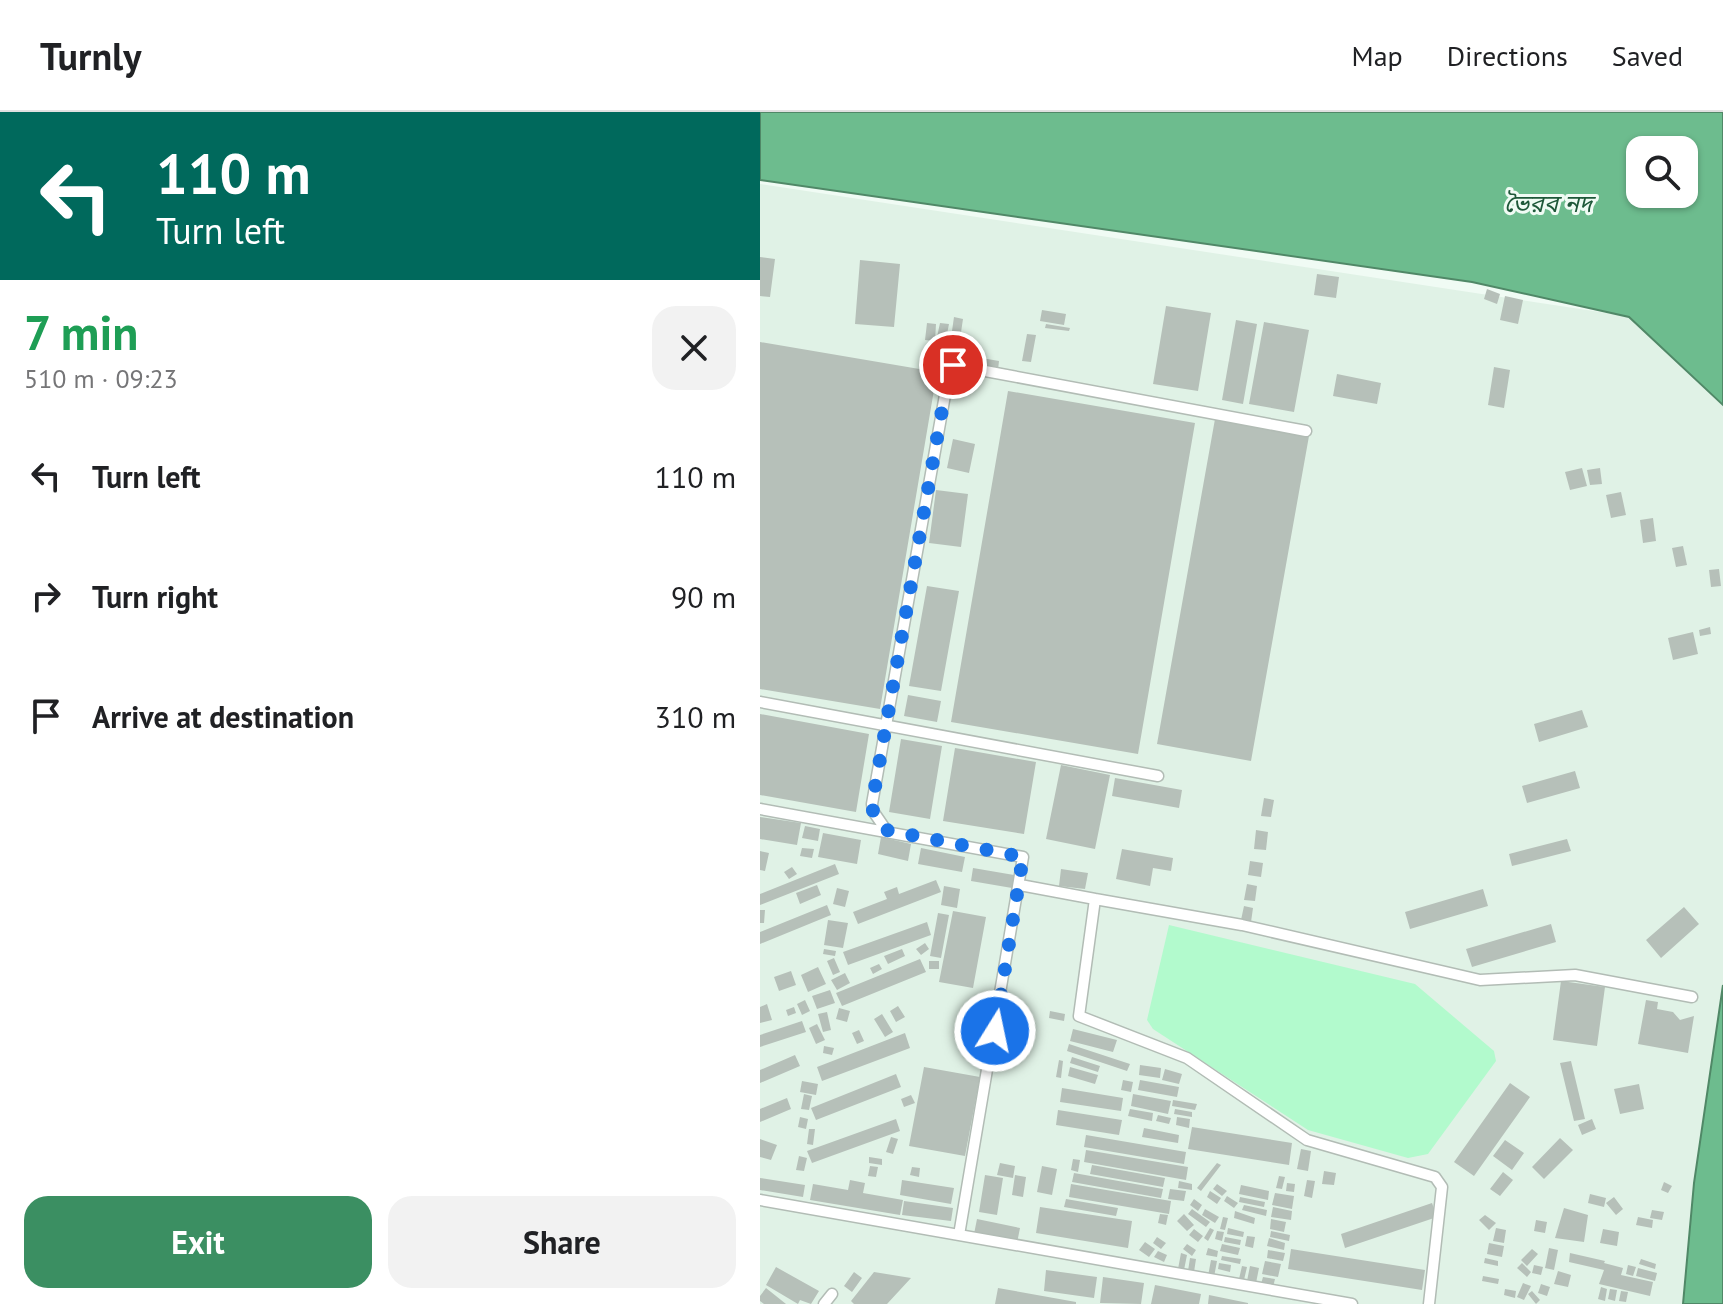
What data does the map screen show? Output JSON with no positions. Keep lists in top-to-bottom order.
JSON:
{
  "water": ["ভৈরব নদ"],
  "page": {
    "header": "Turnly",
    "nav": ["Map", "Directions", "Saved"],
    "turn": ["110 m", "Turn left"],
    "heading": ["7 min", "510 m · 09:23"],
    "list": [
      {
        "name": "Turn left",
        "value": "110 m"
      },
      {
        "name": "Turn right",
        "value": "90 m"
      },
      {
        "name": "Arrive at destination",
        "value": "310 m"
      }
    ],
    "buttons": ["Exit", "Share"]
  }
}
